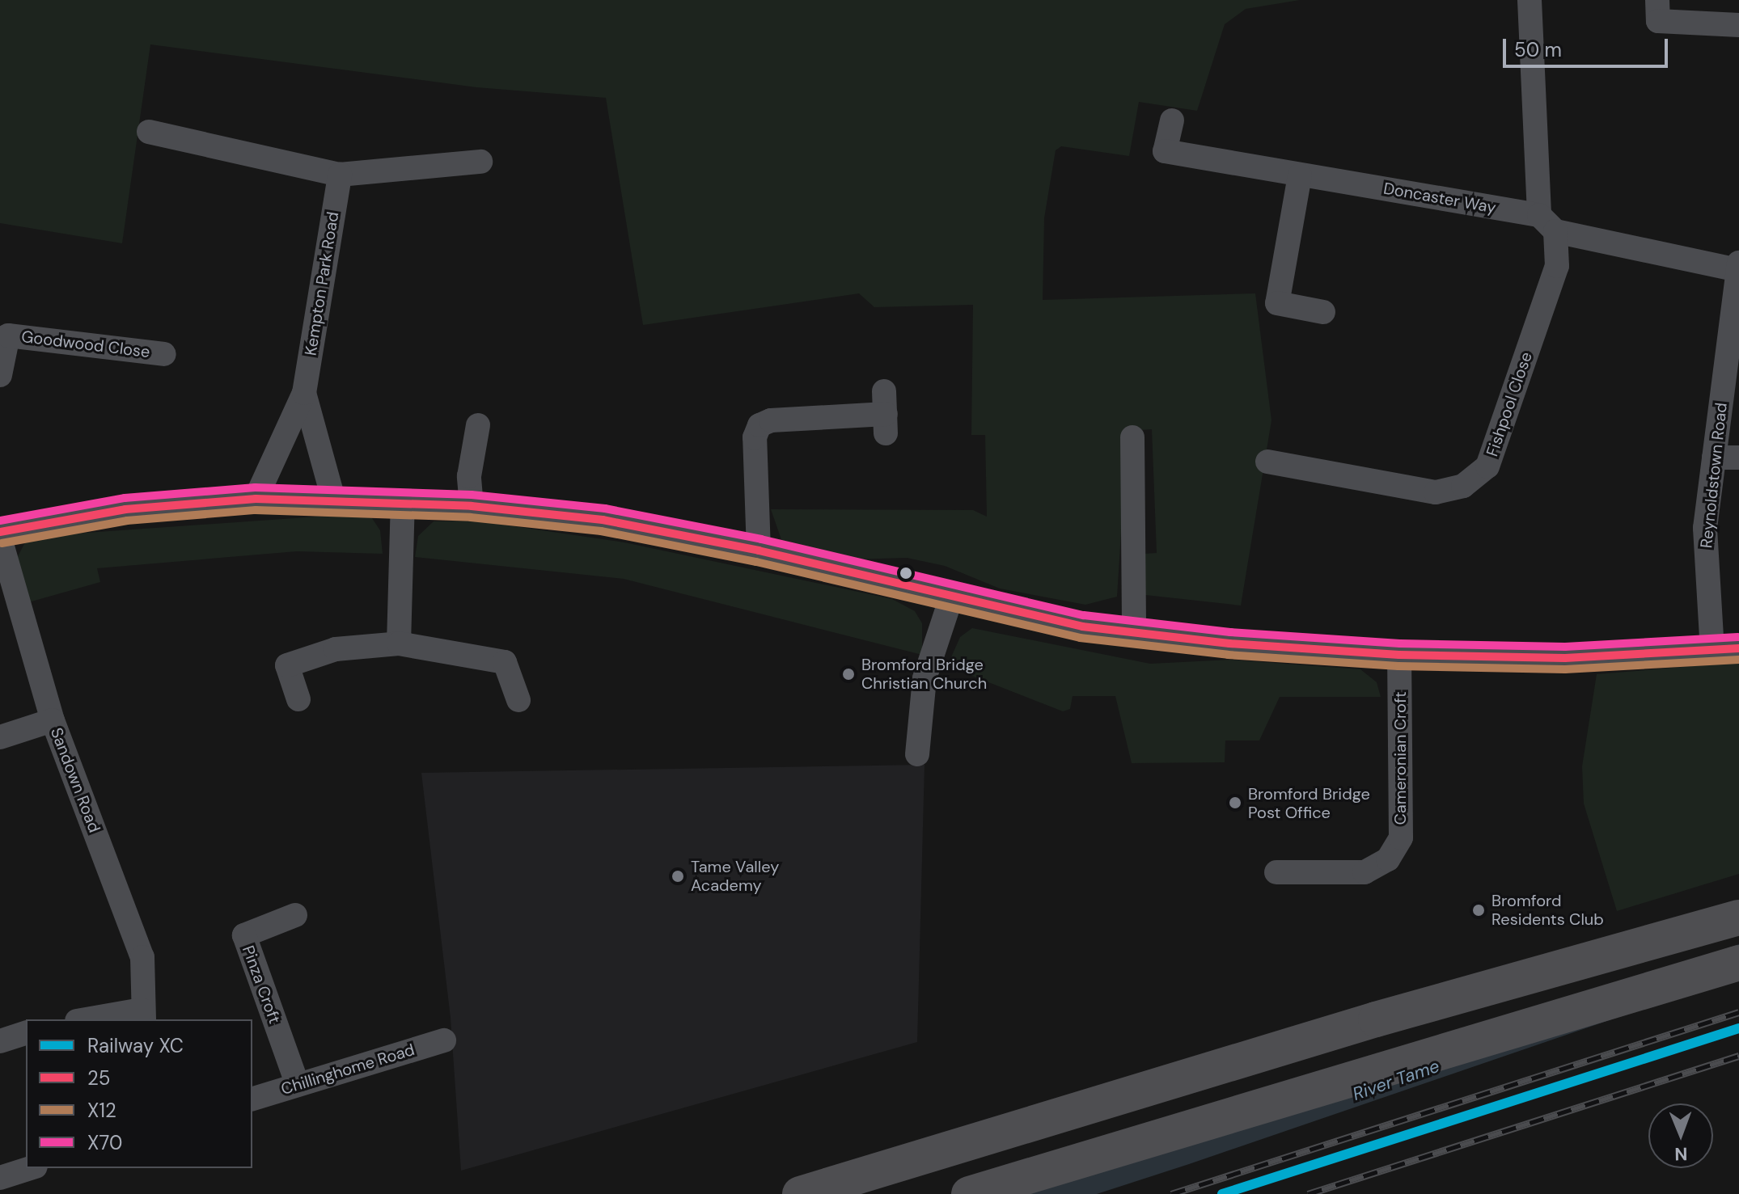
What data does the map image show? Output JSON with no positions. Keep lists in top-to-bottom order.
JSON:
{
  "streets": {
    "street": [
      "Doncaster Way",
      "Kempton Park Road",
      "Goodwood Close",
      "Fishpool Close",
      "Reynoldstown Road",
      "Cameronian Croft",
      "Sandown Road",
      "Pinza Croft",
      "Chillinghome Road"
    ]
  },
  "crossings": [
    ["Doncaster Way", "Fishpool Close"],
    ["Doncaster Way", "Reynoldstown Road"],
    ["Pinza Croft", "Chillinghome Road"]
  ],
  "water": ["River Tame"],
  "places": [
    "Bromford Bridge Christian Church",
    "Bromford Bridge Post Office",
    "Tame Valley Academy",
    "Bromford Residents Club"
  ],
  "lines": [
    "transit line X70",
    "transit line 25",
    "transit line X12",
    "rail line XC"
  ],
  "legend": [
    "Railway XC",
    "25",
    "X12",
    "X70"
  ],
  "scale_bar": "50 m",
  "north": "bottom"
}
